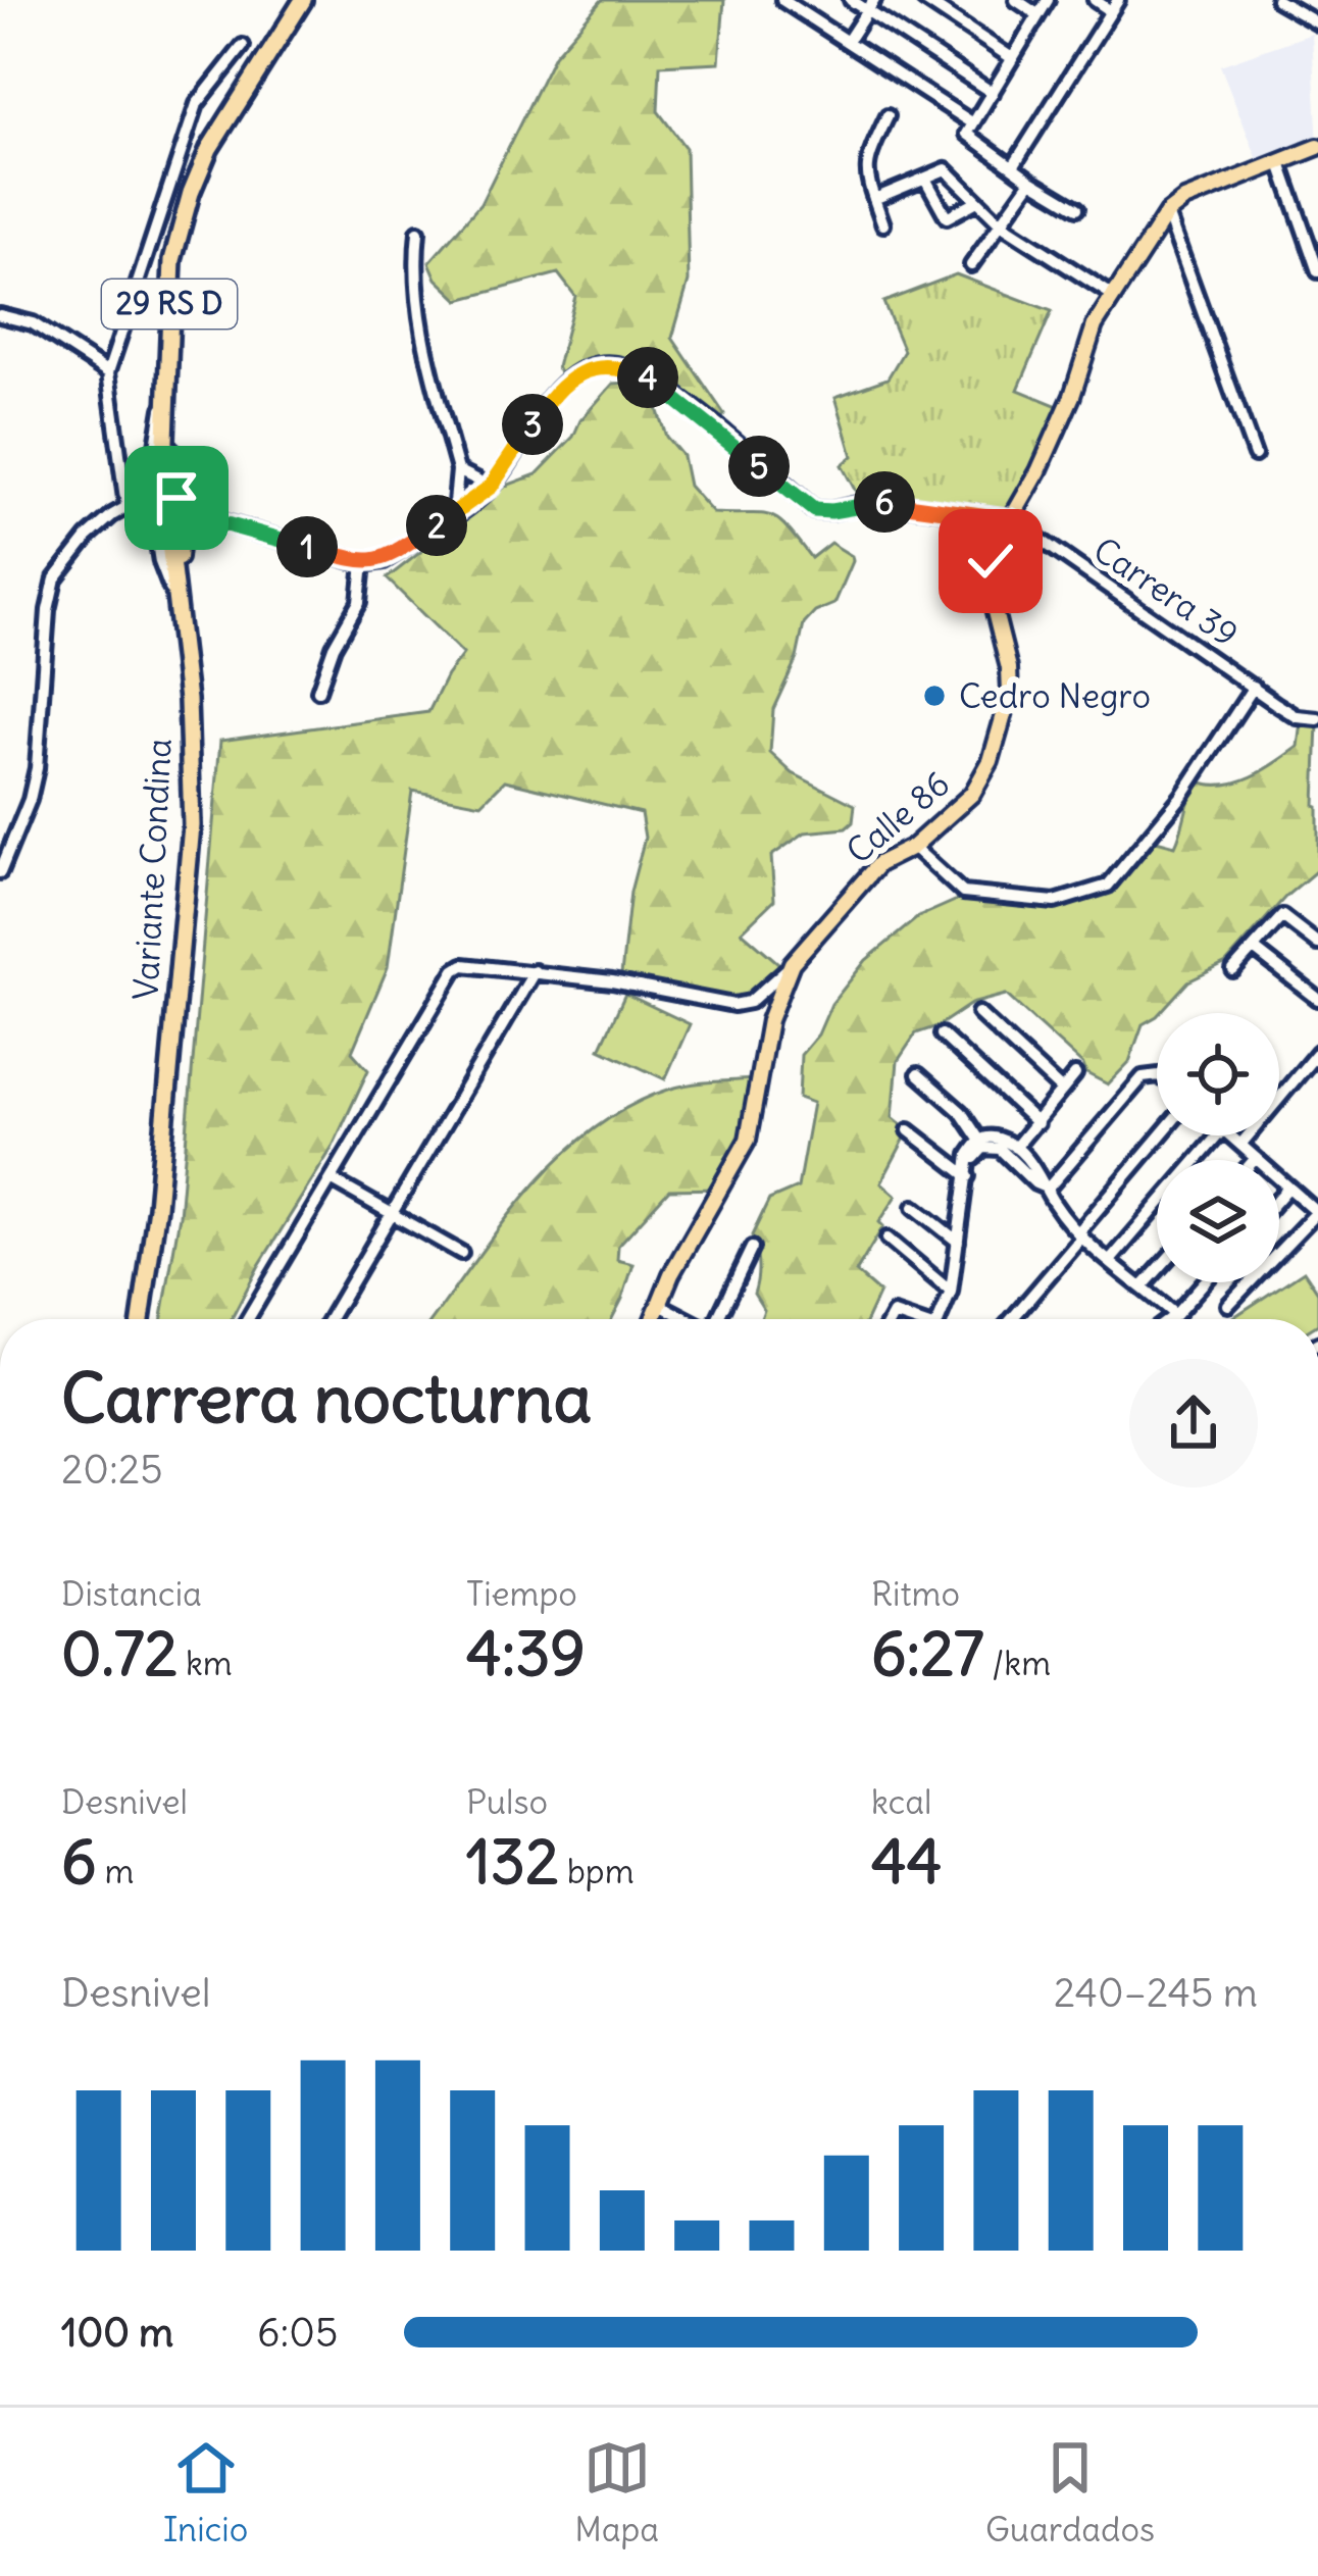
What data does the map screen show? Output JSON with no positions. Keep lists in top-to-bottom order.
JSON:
{
  "streets": {
    "highway": ["29 RS D", "Variante Condina"],
    "main road": ["Carrera 39", "Calle 86"]
  },
  "crossings": [
    ["Carrera 39", "Calle 86"]
  ],
  "places": ["Cedro Negro"],
  "page": {
    "pins": [
      "4",
      "3",
      "5",
      "6",
      "2",
      "1"
    ],
    "heading": ["Carrera nocturna", "20:25"],
    "stats": [
      ["Distancia", "0.72 km"],
      ["Tiempo", "4:39"],
      ["Ritmo", "6:27 /km"],
      ["Desnivel", "6 m"],
      ["Pulso", "132 bpm"],
      ["kcal", "44"]
    ],
    "chart": ["Desnivel", "240–245 m"],
    "list": [
      {
        "name": "100 m",
        "note": "6:05"
      }
    ],
    "tabs": ["Inicio", "Mapa", "Guardados"]
  }
}
